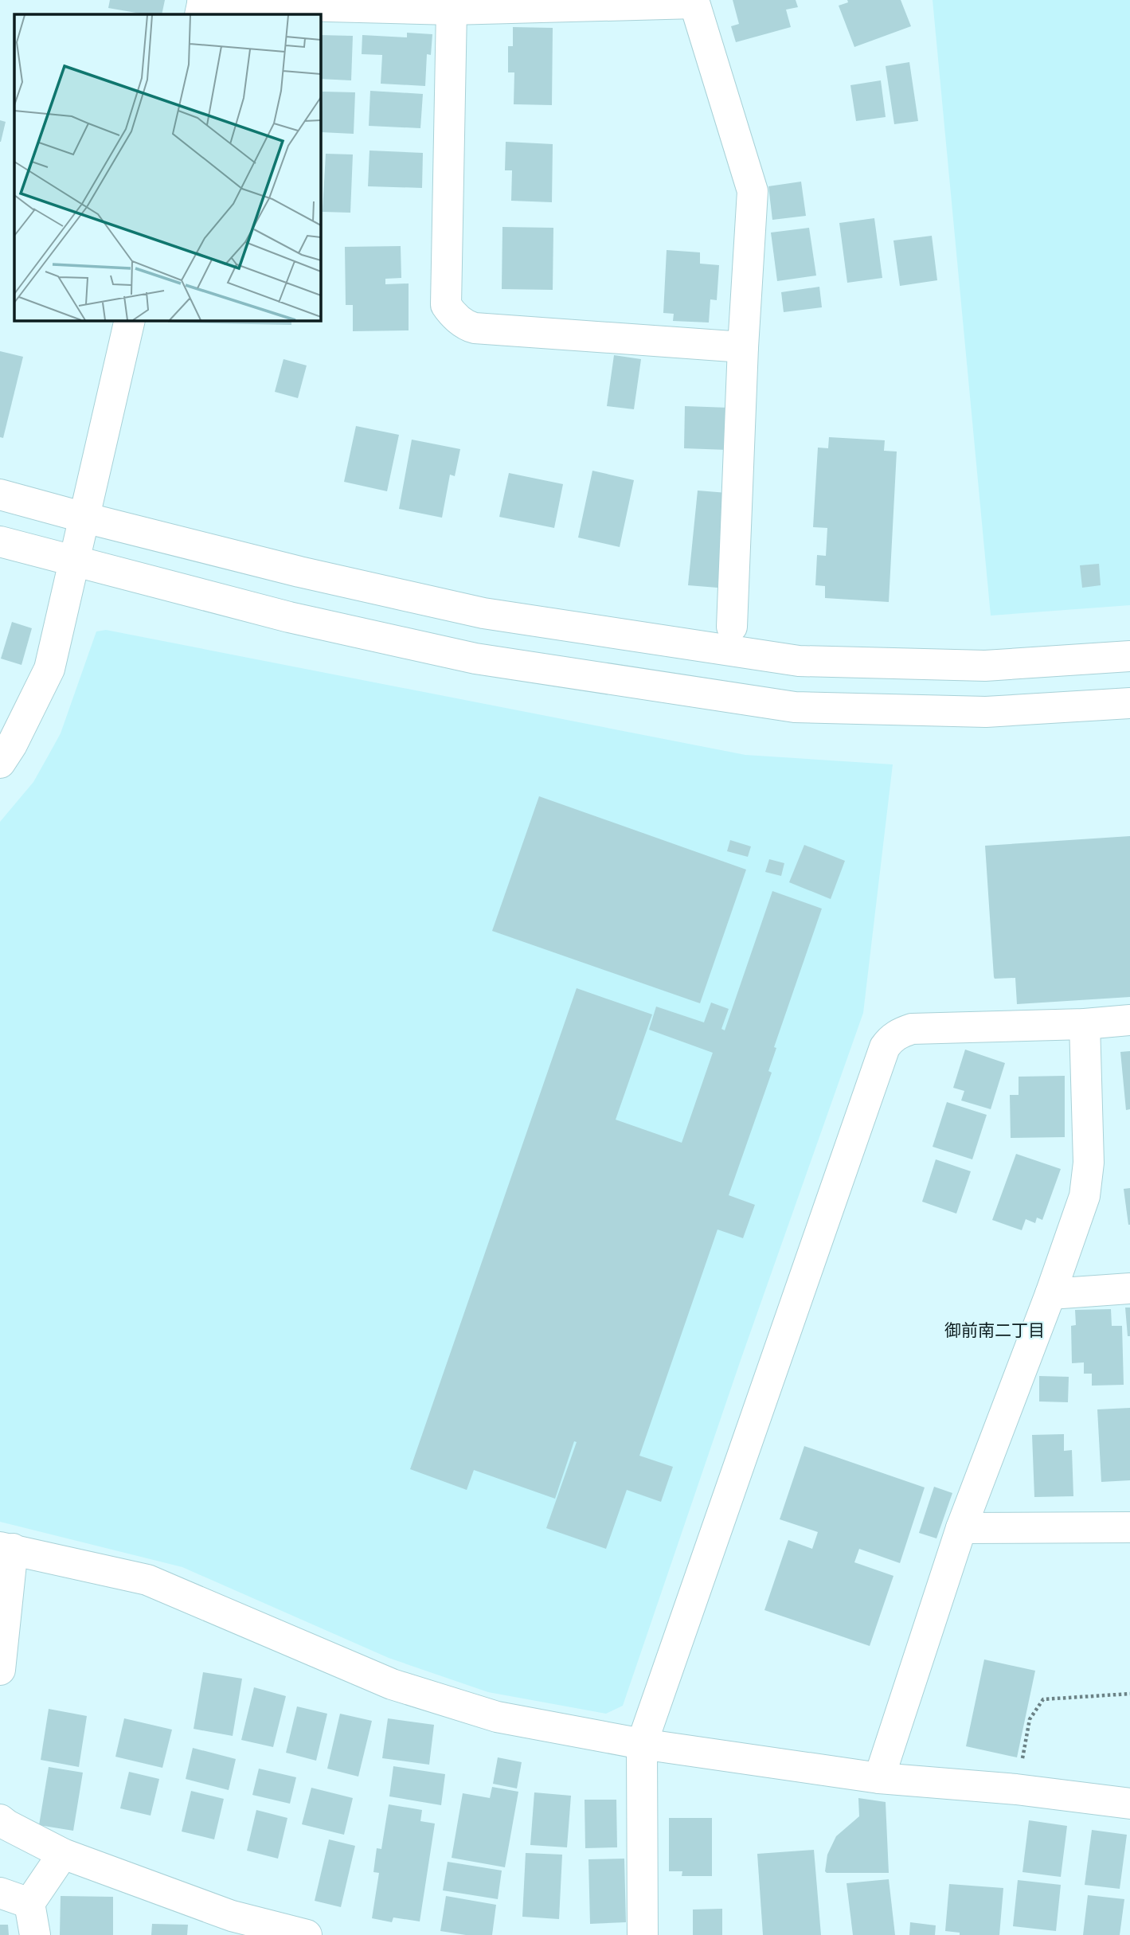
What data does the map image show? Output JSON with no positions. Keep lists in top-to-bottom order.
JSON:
{
  "districts": ["御前南二丁目"]
}
